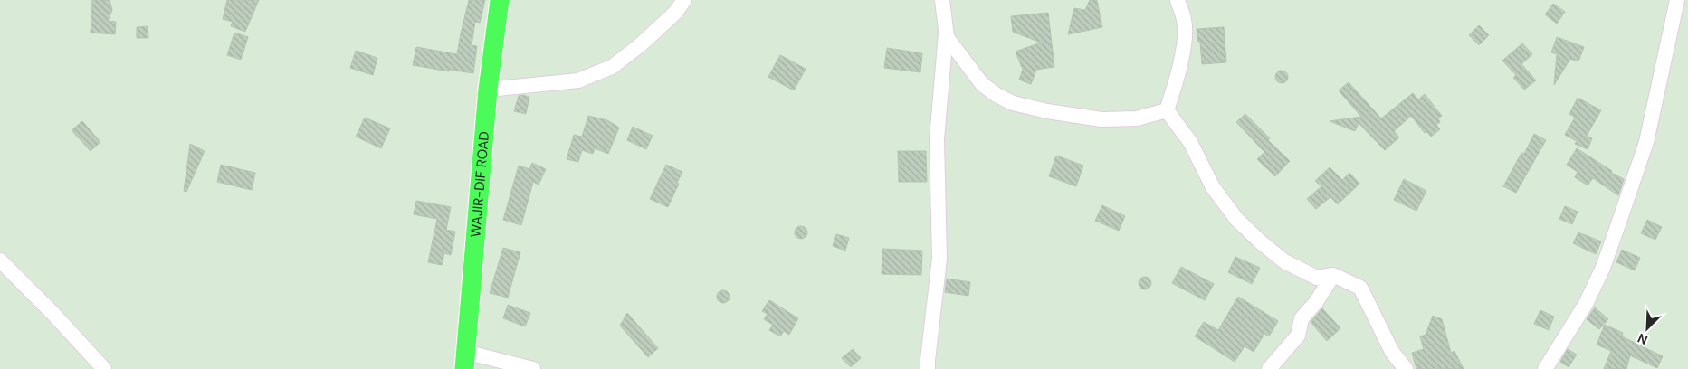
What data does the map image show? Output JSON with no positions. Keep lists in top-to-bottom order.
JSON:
{
  "streets": {
    "main road": ["WAJIR-DIF ROAD"]
  },
  "north": "bottom left"
}
